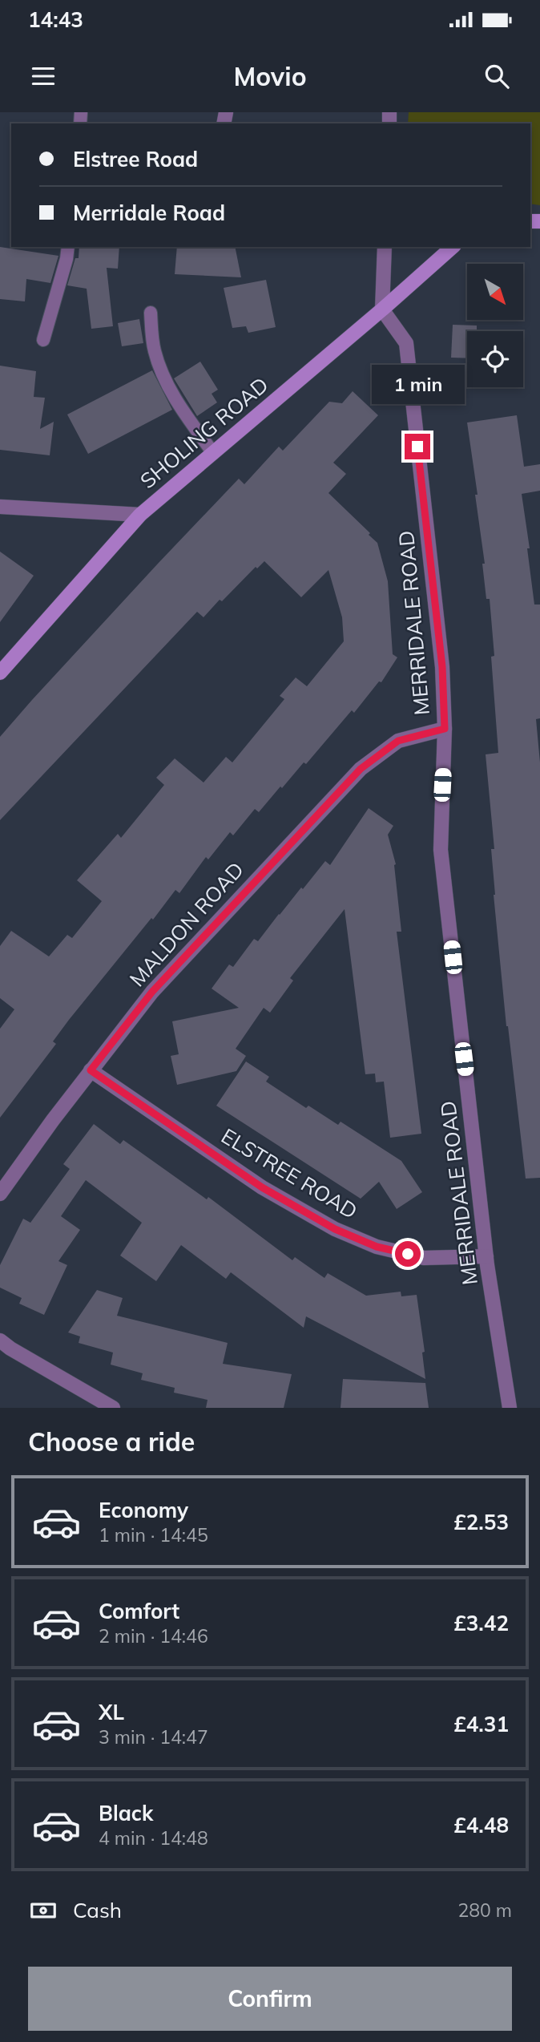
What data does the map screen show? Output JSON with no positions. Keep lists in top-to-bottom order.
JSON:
{
  "streets": {
    "street": [
      "SHOLING ROAD",
      "MERRIDALE ROAD",
      "MALDON ROAD",
      "ELSTREE ROAD"
    ]
  },
  "crossings": [
    ["SHOLING ROAD", "MERRIDALE ROAD"],
    ["MERRIDALE ROAD", "MALDON ROAD"],
    ["MERRIDALE ROAD", "ELSTREE ROAD"],
    ["MALDON ROAD", "ELSTREE ROAD"]
  ],
  "north": "bottom right",
  "page": {
    "status": "14:43",
    "header": "Movio",
    "banner": ["Elstree Road", "Merridale Road"],
    "bubble": "1 min",
    "heading": "Choose a ride",
    "list": [
      {
        "name": "Economy",
        "note": "1 min · 14:45",
        "value": "£2.53"
      },
      {
        "name": "Comfort",
        "note": "2 min · 14:46",
        "value": "£3.42"
      },
      {
        "name": "XL",
        "note": "3 min · 14:47",
        "value": "£4.31"
      },
      {
        "name": "Black",
        "note": "4 min · 14:48",
        "value": "£4.48"
      }
    ],
    "pay": ["Cash", "280 m"],
    "buttons": "Confirm"
  }
}
